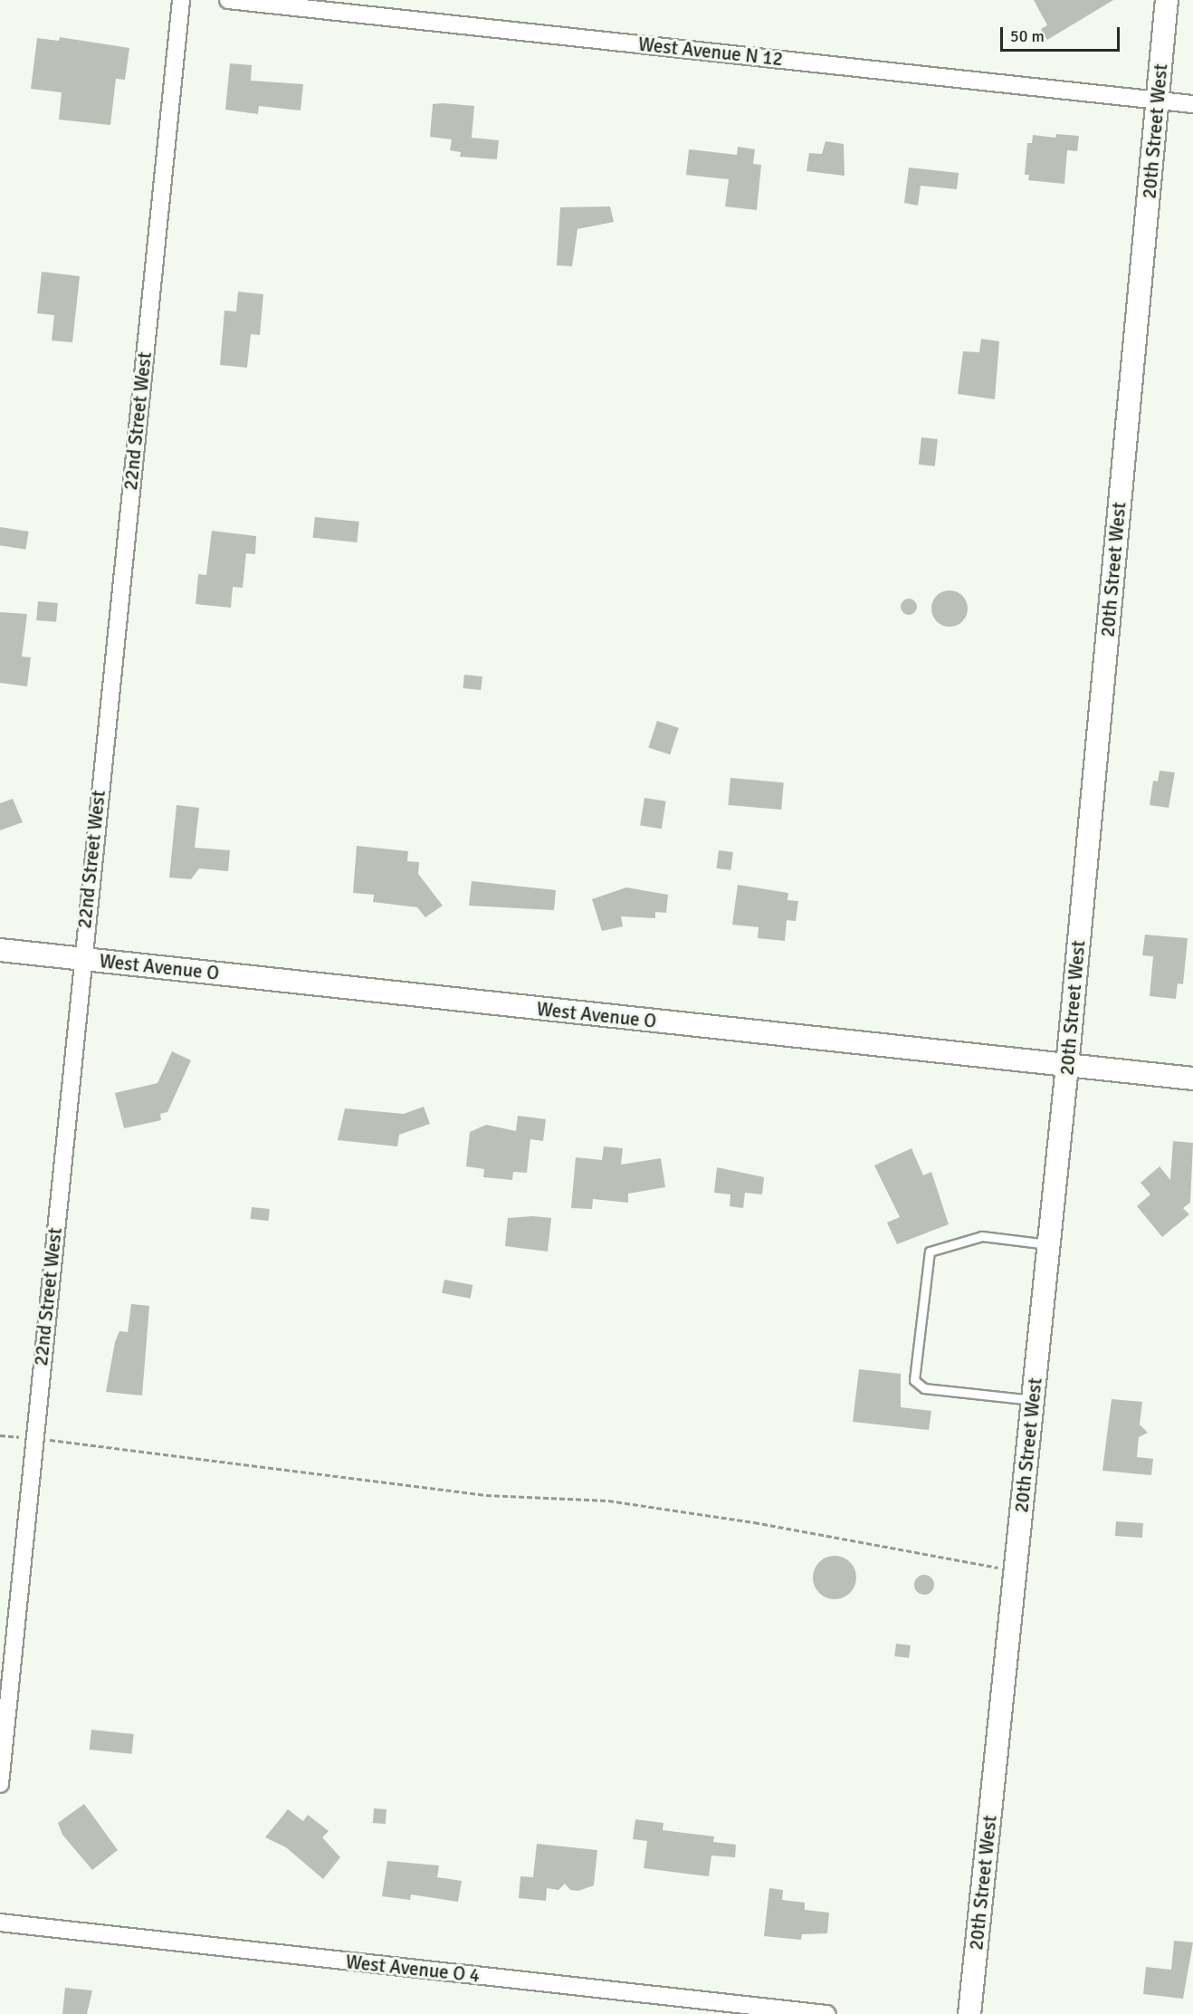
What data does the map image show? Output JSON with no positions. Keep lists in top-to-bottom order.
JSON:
{
  "streets": {
    "main road": ["20th Street West", "West Avenue O"],
    "street": ["West Avenue N 12", "22nd Street West", "West Avenue O 4"]
  },
  "crossings": [
    ["West Avenue N 12", "20th Street West"],
    ["20th Street West", "West Avenue O"],
    ["22nd Street West", "West Avenue O"]
  ],
  "scale_bar": "50 m"
}
